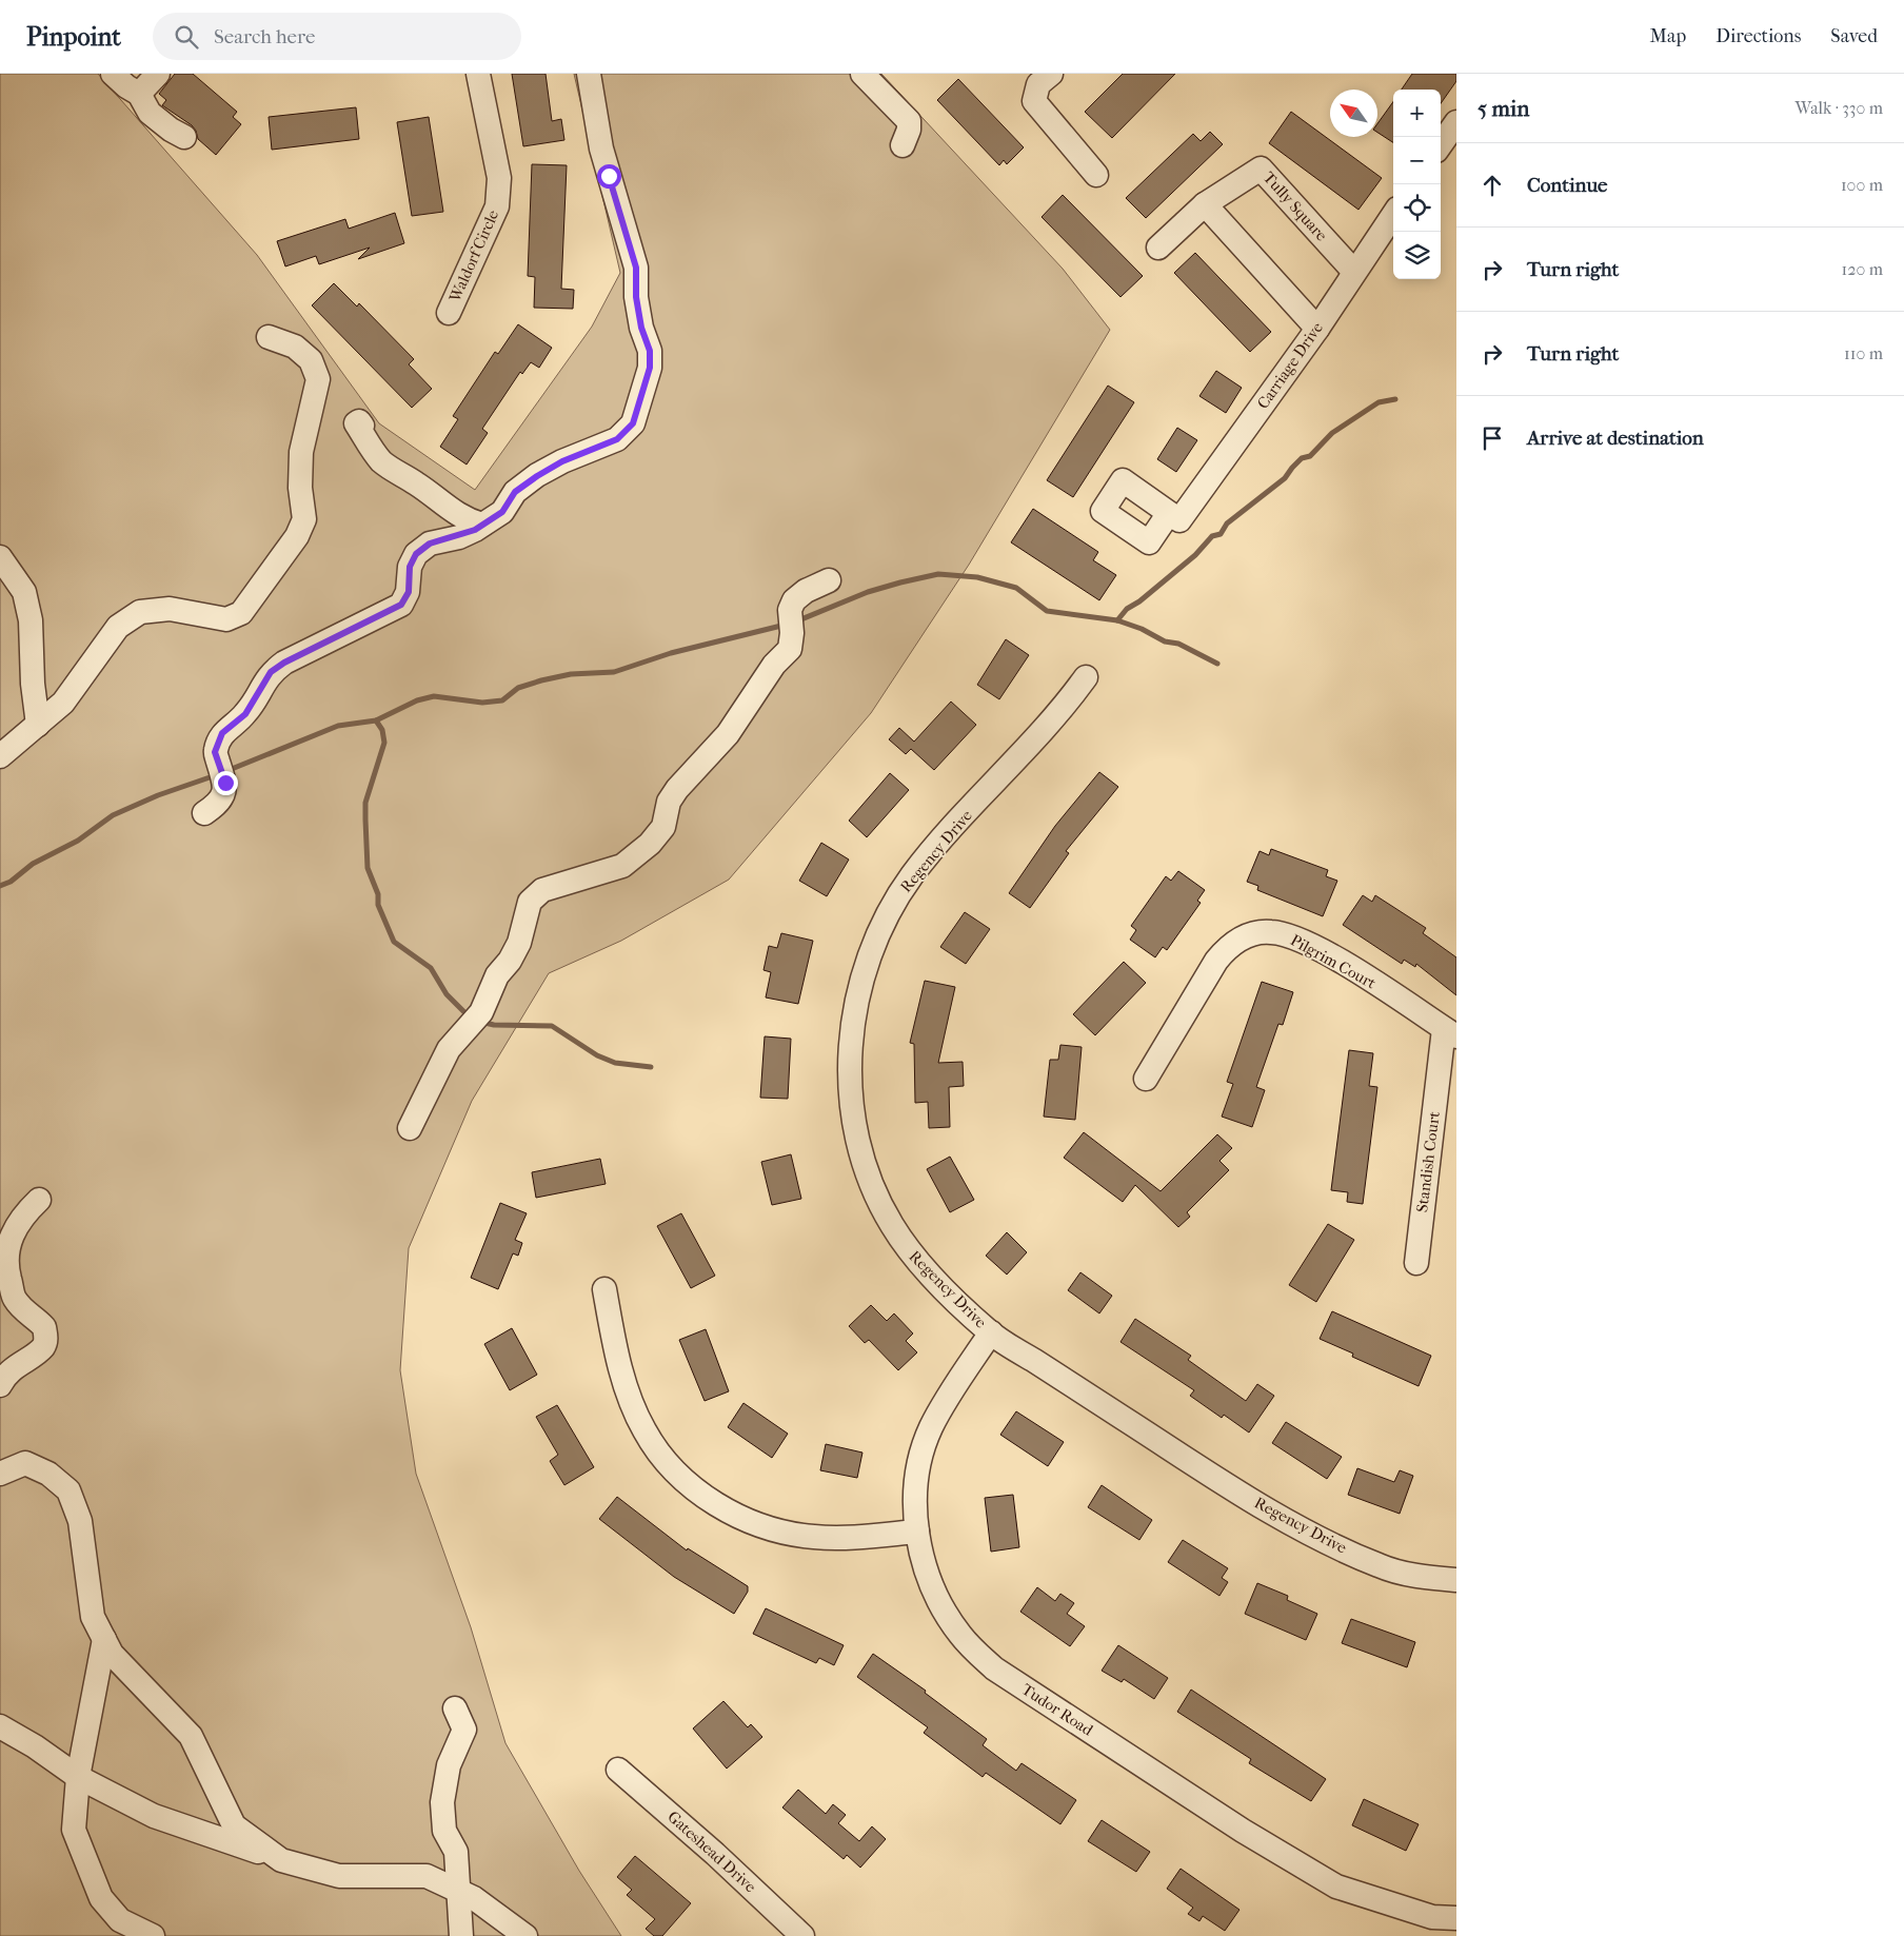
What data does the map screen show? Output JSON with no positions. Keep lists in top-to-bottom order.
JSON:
{
  "streets": {
    "street": [
      "Tully Square",
      "Waldorf Circle",
      "Carriage Drive",
      "Regency Drive",
      "Pilgrim Court",
      "Standish Court",
      "Tudor Road",
      "Gateshead Drive"
    ]
  },
  "crossings": [
    ["Tully Square", "Carriage Drive"],
    ["Regency Drive", "Tudor Road"],
    ["Pilgrim Court", "Standish Court"]
  ],
  "north": "top left",
  "page": {
    "header": "Pinpoint",
    "search": "Search here",
    "nav": ["Map", "Directions", "Saved"],
    "heading": ["5 min", "Walk · 330 m"],
    "map_buttons": ["+", "−"],
    "list": [
      ["Continue", "100 m"],
      ["Turn right", "120 m"],
      ["Turn right", "110 m"],
      "Arrive at destination"
    ]
  }
}
